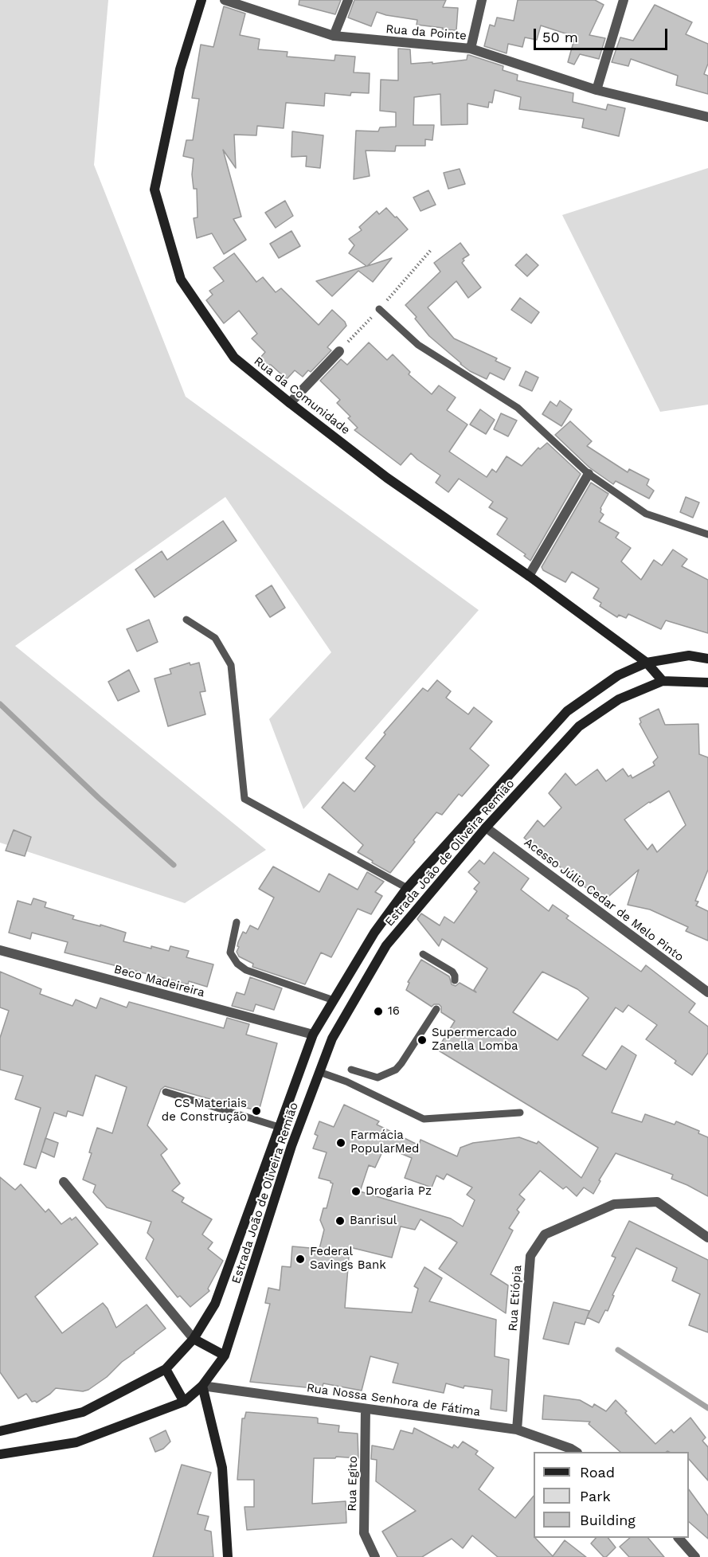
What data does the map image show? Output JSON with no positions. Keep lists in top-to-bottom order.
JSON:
{
  "streets": {
    "main road": ["Rua da Comunidade", "Estrada João de Oliveira Remião"],
    "street": [
      "Rua da Pointe",
      "Acesso Júlio Cedar de Melo Pinto",
      "Beco Madeireira",
      "Rua Etiópia",
      "Rua Nossa Senhora de Fátima",
      "Rua Egito"
    ]
  },
  "crossings": [
    ["Rua da Comunidade", "Estrada João de Oliveira Remião"],
    ["Estrada João de Oliveira Remião", "Acesso Júlio Cedar de Melo Pinto"],
    ["Estrada João de Oliveira Remião", "Beco Madeireira"],
    ["Estrada João de Oliveira Remião", "Rua Nossa Senhora de Fátima"],
    ["Rua Etiópia", "Rua Nossa Senhora de Fátima"],
    ["Rua Nossa Senhora de Fátima", "Rua Egito"]
  ],
  "places": [
    "16",
    "Supermercado Zanella Lomba",
    "CS Materiais de Construção",
    "Farmácia PopularMed",
    "Drogaria Pz",
    "Banrisul",
    "Federal Savings Bank"
  ],
  "legend": ["Road", "Park", "Building"],
  "scale_bar": "50 m"
}
